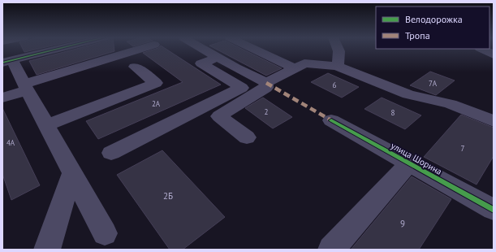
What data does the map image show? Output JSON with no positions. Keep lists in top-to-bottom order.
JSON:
{
  "streets": {
    "street": ["улица Шорина"]
  },
  "house_numbers": [
    "7А",
    "6",
    "2А",
    "2",
    "8",
    "4А",
    "7",
    "2Б",
    "9"
  ],
  "legend": ["Велодорожка", "Тропа"]
}
